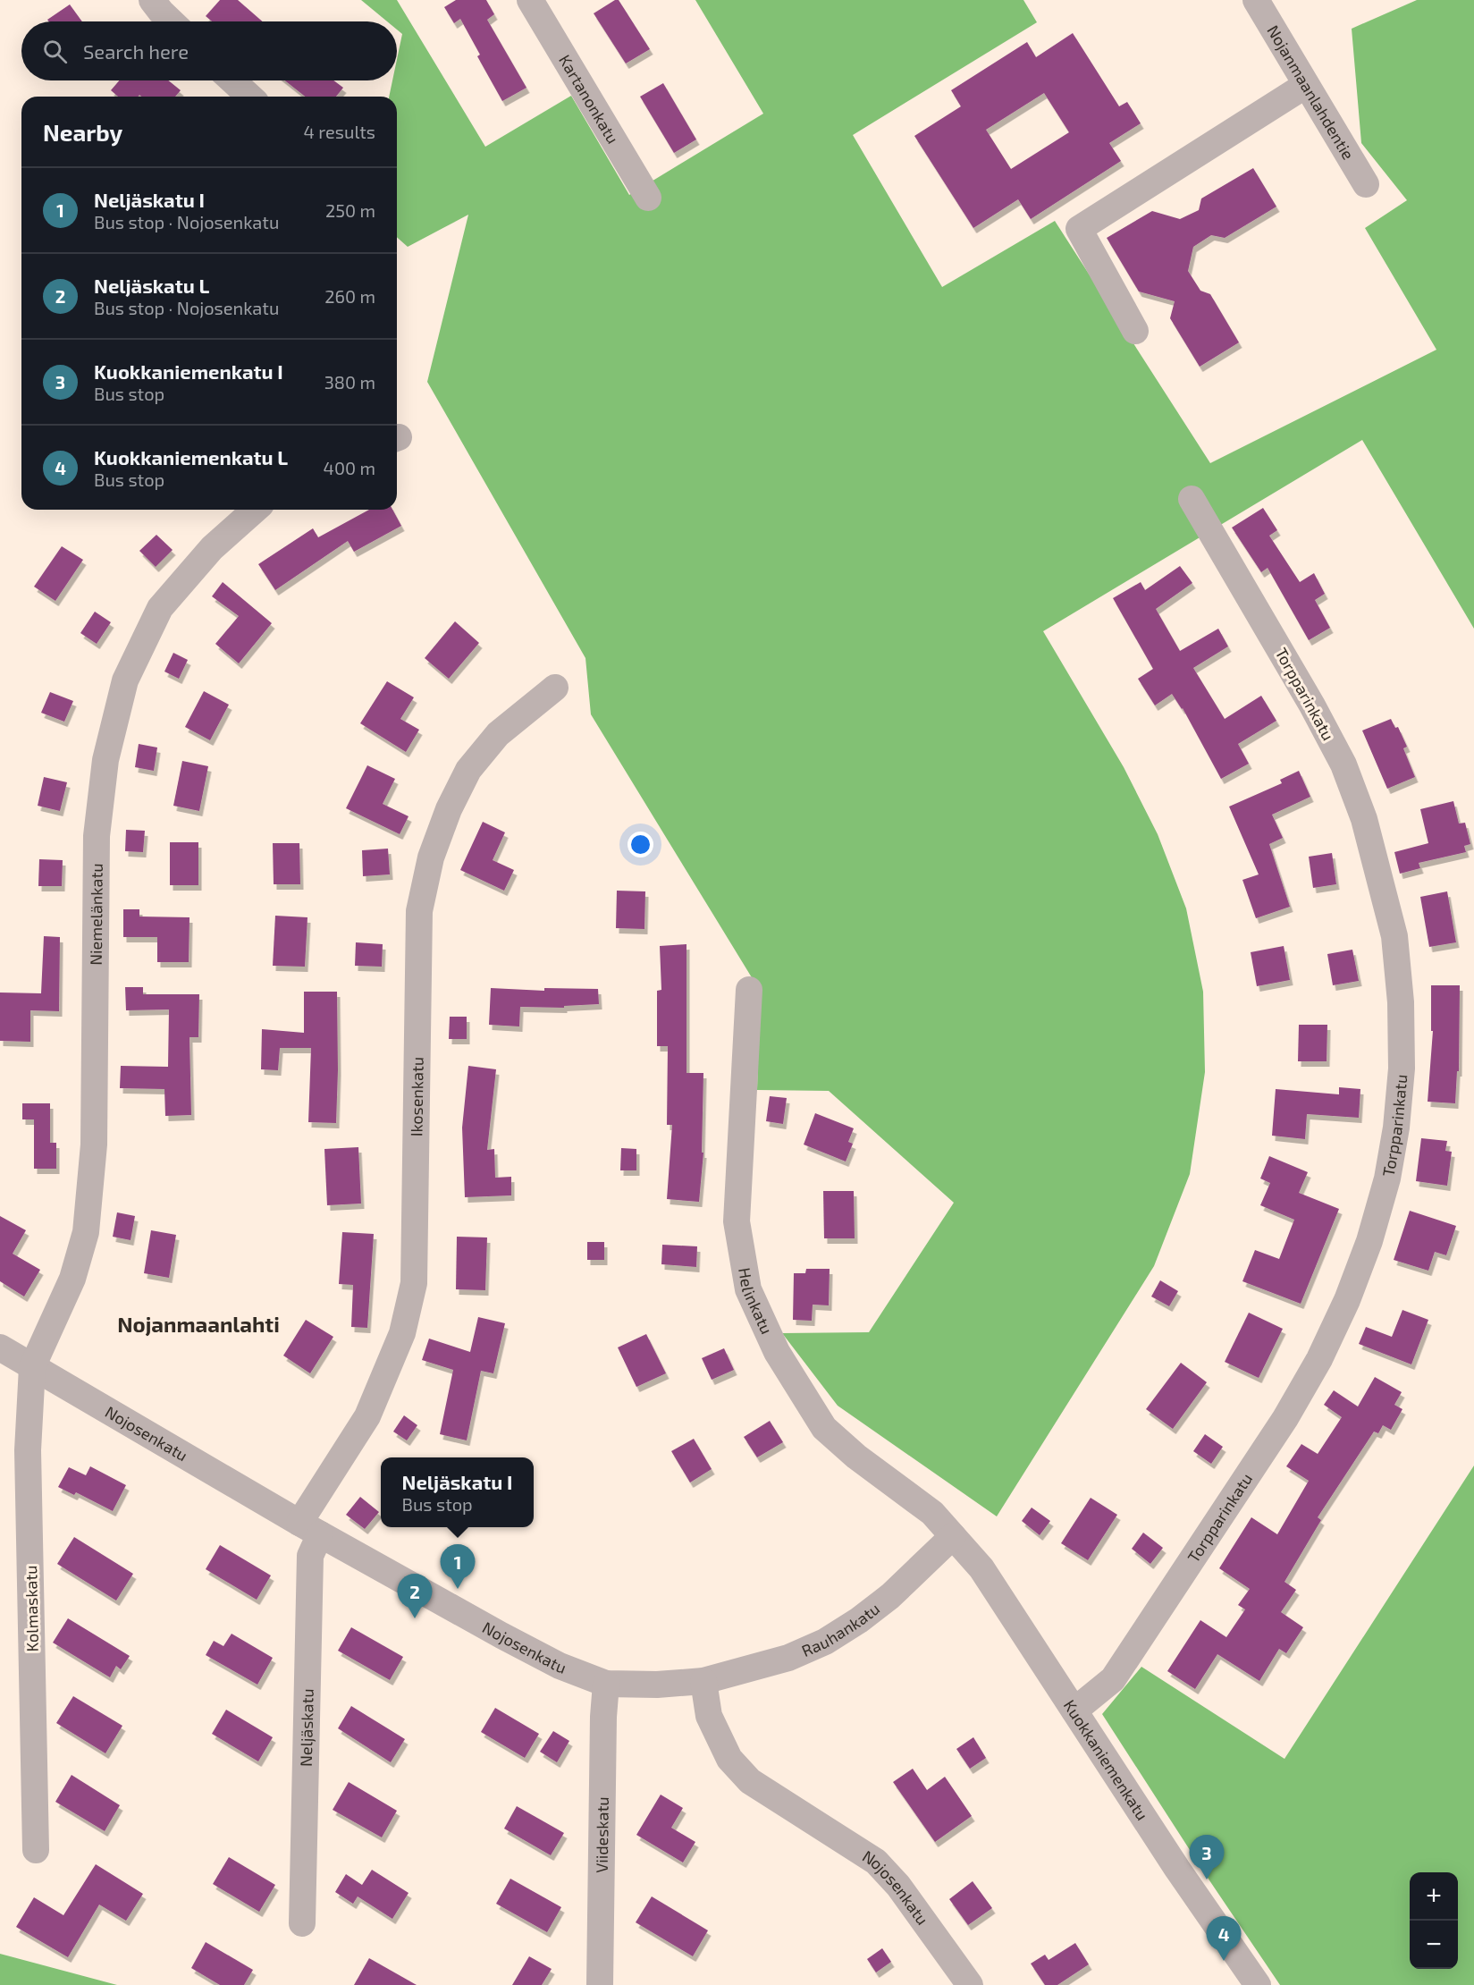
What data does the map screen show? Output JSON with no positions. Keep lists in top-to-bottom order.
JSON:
{
  "streets": {
    "street": [
      "Nojanmaanlahdentie",
      "Kartanonkatu",
      "Torpparinkatu",
      "Niemelänkatu",
      "Ikosenkatu",
      "Helinkatu",
      "Nojosenkatu",
      "Kolmaskatu",
      "Rauhankatu",
      "Neljäskatu",
      "Kuokkaniemenkatu",
      "Viideskatu"
    ]
  },
  "crossings": [
    ["Torpparinkatu", "Kuokkaniemenkatu"],
    ["Niemelänkatu", "Nojosenkatu"],
    ["Niemelänkatu", "Kolmaskatu"],
    ["Ikosenkatu", "Nojosenkatu"],
    ["Ikosenkatu", "Neljäskatu"],
    ["Helinkatu", "Rauhankatu"],
    ["Helinkatu", "Kuokkaniemenkatu"],
    ["Nojosenkatu", "Kolmaskatu"],
    ["Nojosenkatu", "Rauhankatu"],
    ["Nojosenkatu", "Neljäskatu"],
    ["Nojosenkatu", "Viideskatu"],
    ["Rauhankatu", "Kuokkaniemenkatu"]
  ],
  "districts": ["Nojanmaanlahti"],
  "page": {
    "search": "Search here",
    "heading": ["Nearby", "4 results"],
    "list": [
      {
        "mark": "1",
        "name": "Neljäskatu I",
        "note": "Bus stop · Nojosenkatu",
        "value": "250 m"
      },
      {
        "mark": "2",
        "name": "Neljäskatu L",
        "note": "Bus stop · Nojosenkatu",
        "value": "260 m"
      },
      {
        "mark": "3",
        "name": "Kuokkaniemenkatu I",
        "note": "Bus stop",
        "value": "380 m"
      },
      {
        "mark": "4",
        "name": "Kuokkaniemenkatu L",
        "note": "Bus stop",
        "value": "400 m"
      }
    ],
    "popup": ["Neljäskatu I", "Bus stop"],
    "pins": [
      "1",
      "2",
      "3",
      "4"
    ],
    "map_buttons": ["+", "−"]
  }
}
